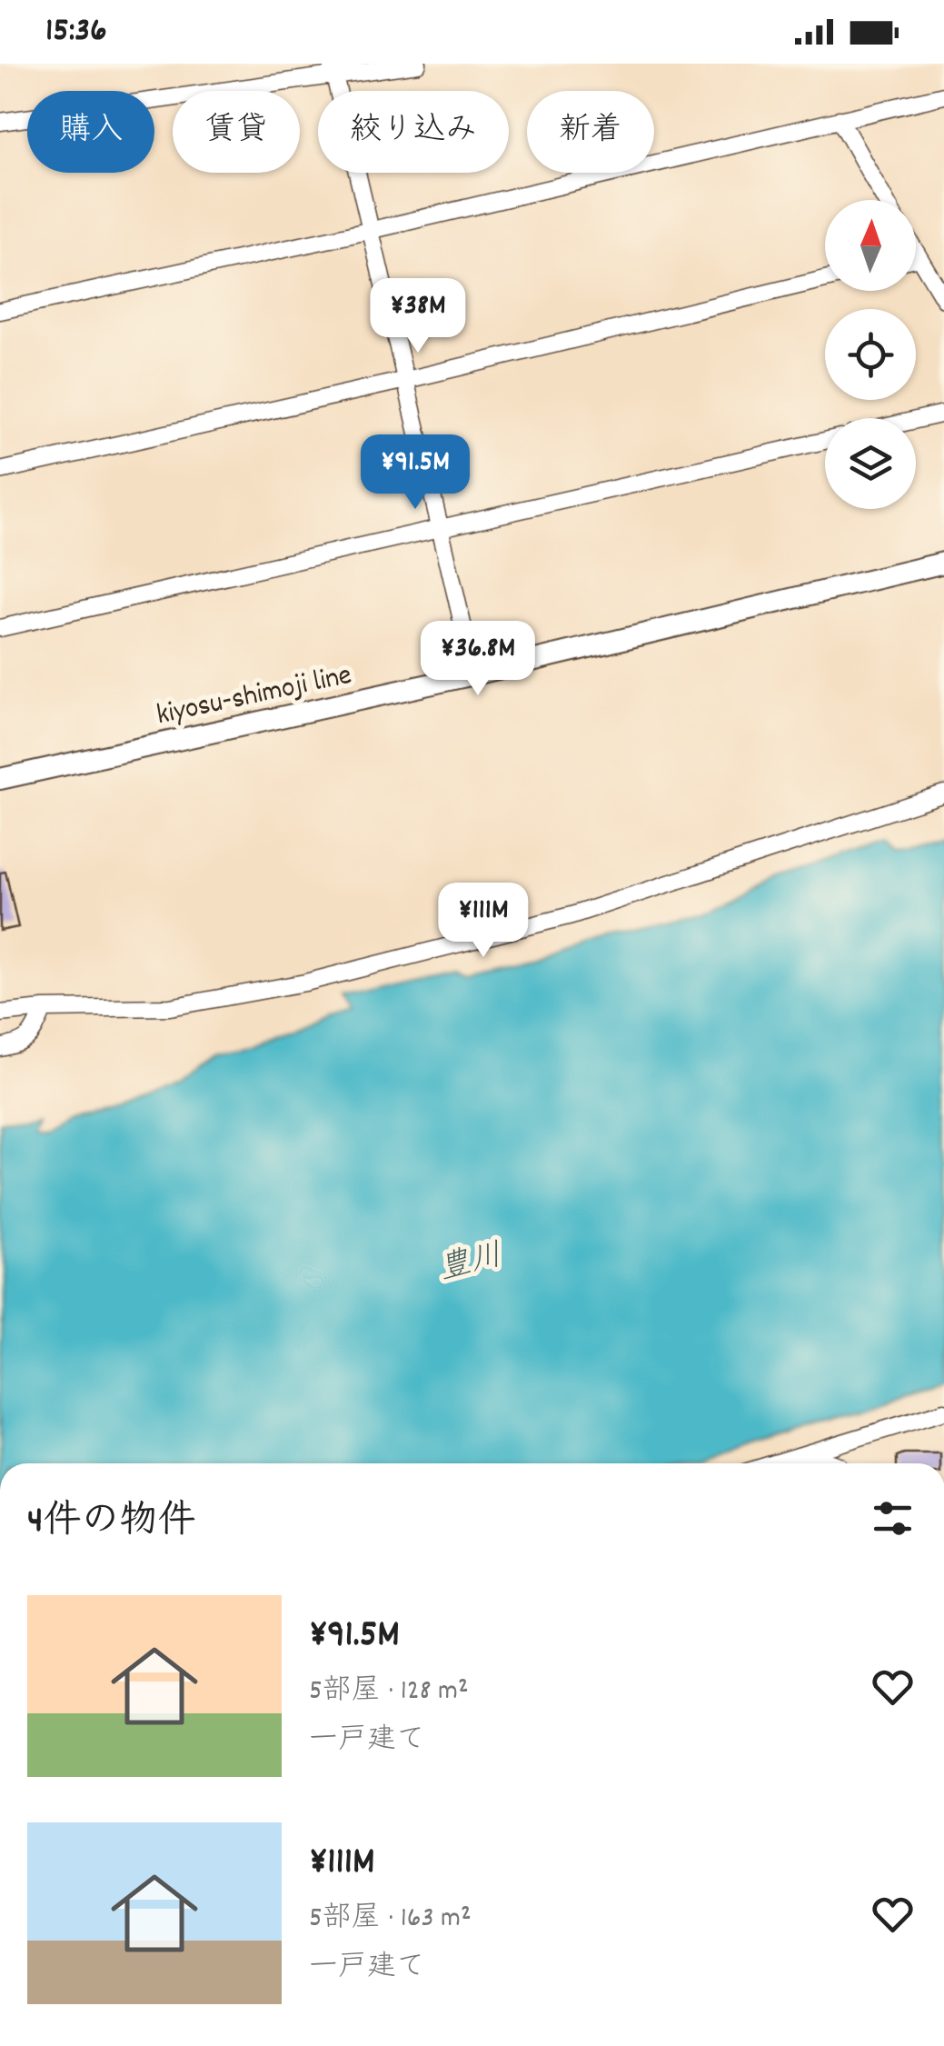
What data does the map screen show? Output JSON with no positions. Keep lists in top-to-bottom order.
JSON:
{
  "streets": {
    "main road": ["kiyosu-shimoji line"]
  },
  "water": ["豊川"],
  "north": "top",
  "page": {
    "status": "15:36",
    "chip": [
      "購入",
      "賃貸",
      "絞り込み",
      "新着"
    ],
    "price": [
      "¥38M",
      "¥91.5M",
      "¥36.8M",
      "¥111M"
    ],
    "heading": "4件の物件",
    "list": [
      {
        "name": "¥91.5M",
        "note": "5部屋 · 128 m² · 一戸建て"
      },
      {
        "name": "¥111M",
        "note": "5部屋 · 163 m² · 一戸建て"
      }
    ]
  }
}
